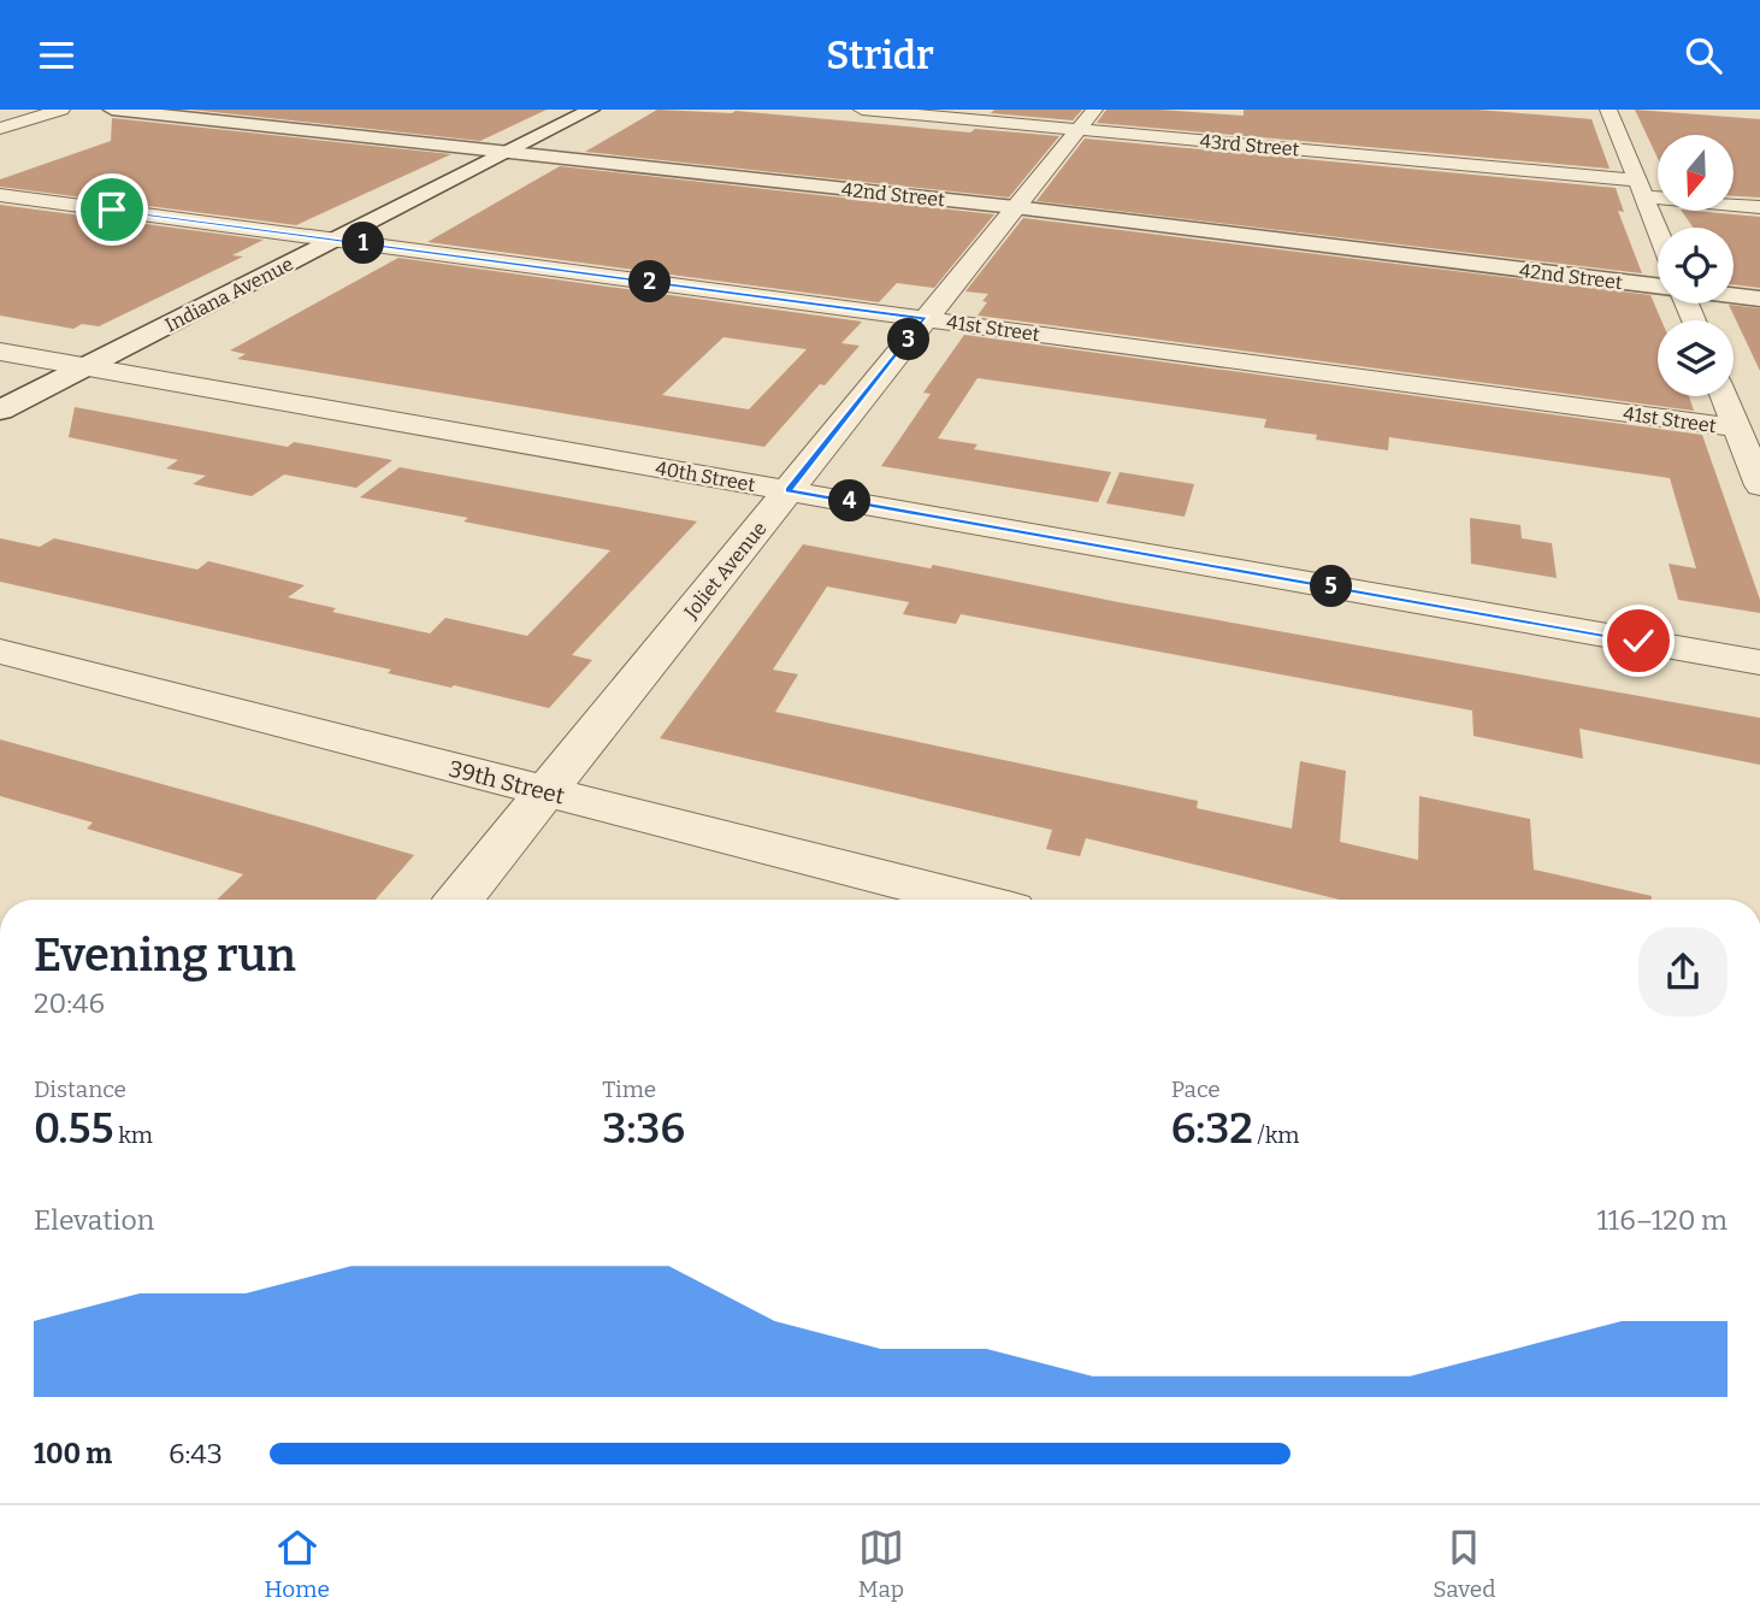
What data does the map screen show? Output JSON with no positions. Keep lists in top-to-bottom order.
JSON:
{
  "streets": {
    "street": [
      "43rd Street",
      "42nd Street",
      "Indiana Avenue",
      "41st Street",
      "40th Street",
      "Joliet Avenue",
      "39th Street"
    ]
  },
  "crossings": [
    ["43rd Street", "Joliet Avenue"],
    ["42nd Street", "Indiana Avenue"],
    ["42nd Street", "Joliet Avenue"],
    ["Indiana Avenue", "41st Street"],
    ["Indiana Avenue", "40th Street"],
    ["41st Street", "Joliet Avenue"],
    ["40th Street", "Joliet Avenue"],
    ["Joliet Avenue", "39th Street"]
  ],
  "north": "bottom",
  "page": {
    "header": "Stridr",
    "pins": [
      "1",
      "2",
      "3",
      "4",
      "5"
    ],
    "heading": ["Evening run", "20:46"],
    "stats": [
      ["Distance", "0.55 km"],
      ["Time", "3:36"],
      ["Pace", "6:32 /km"]
    ],
    "chart": ["Elevation", "116–120 m"],
    "list": [
      {
        "name": "100 m",
        "note": "6:43"
      }
    ],
    "tabs": ["Home", "Map", "Saved"]
  }
}
